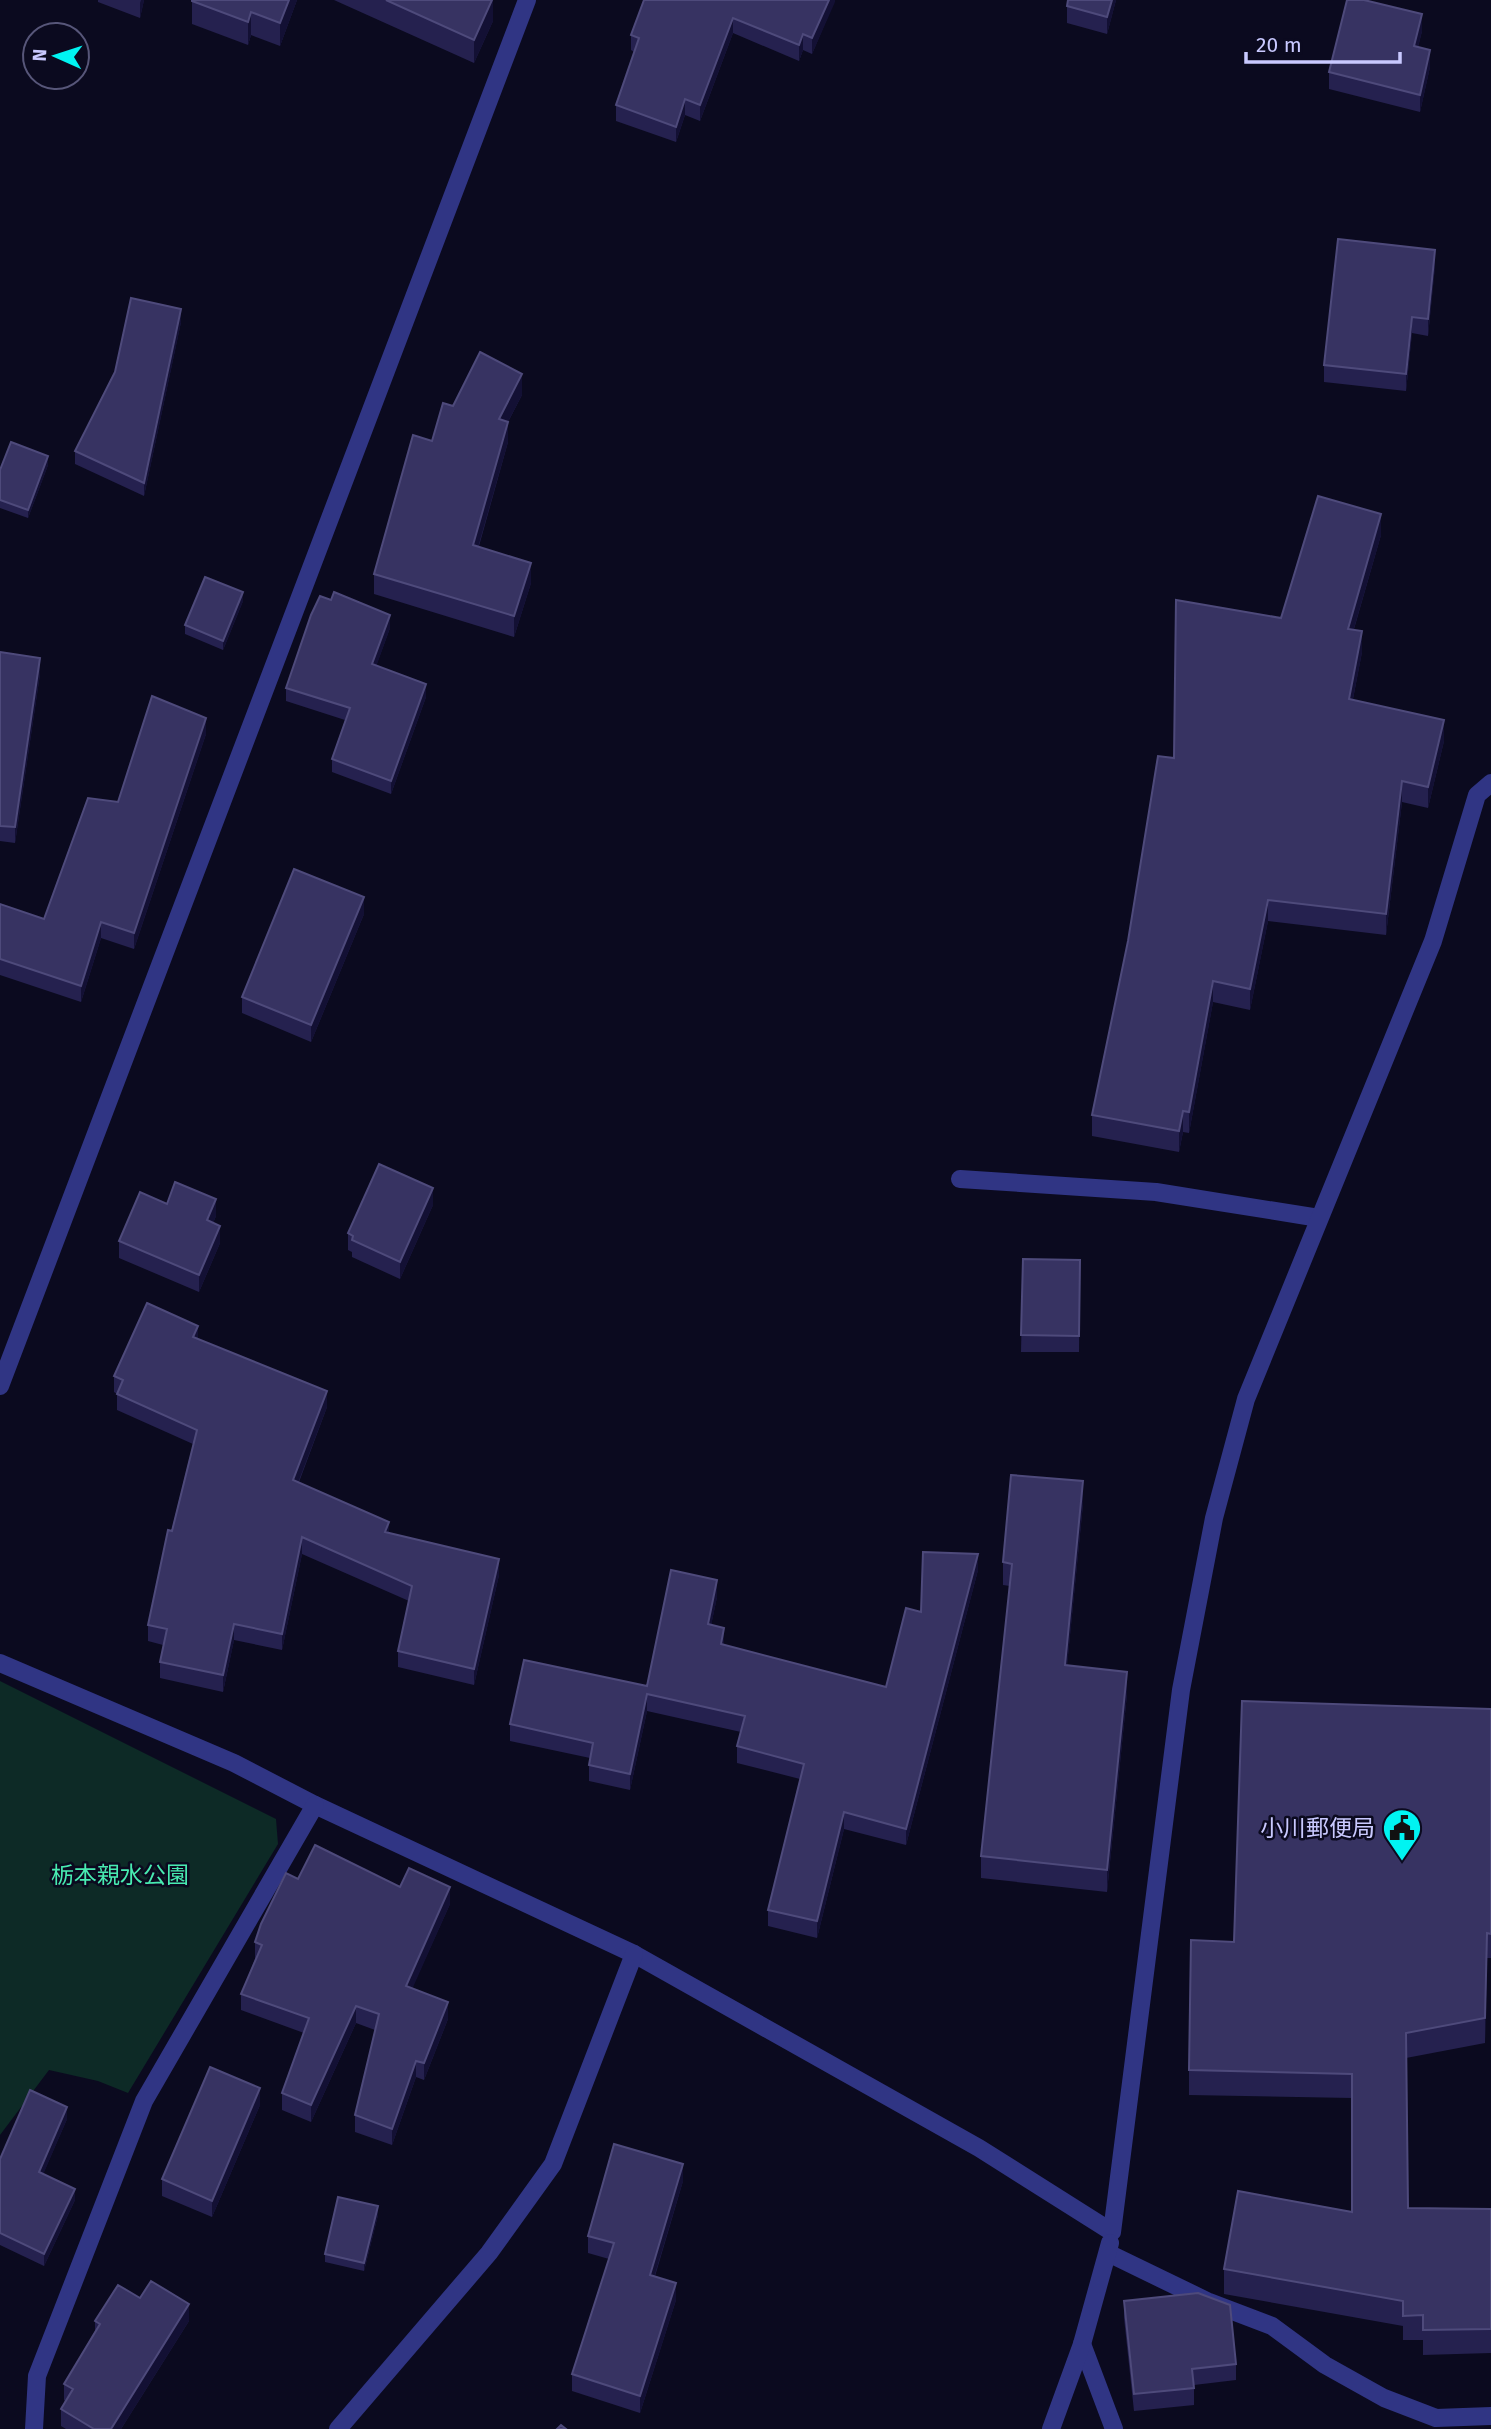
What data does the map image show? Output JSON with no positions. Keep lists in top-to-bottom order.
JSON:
{
  "parks": ["栃本親水公園"],
  "places": {
    "public building": ["小川郵便局"]
  },
  "scale_bar": "20 m",
  "north": "left"
}
